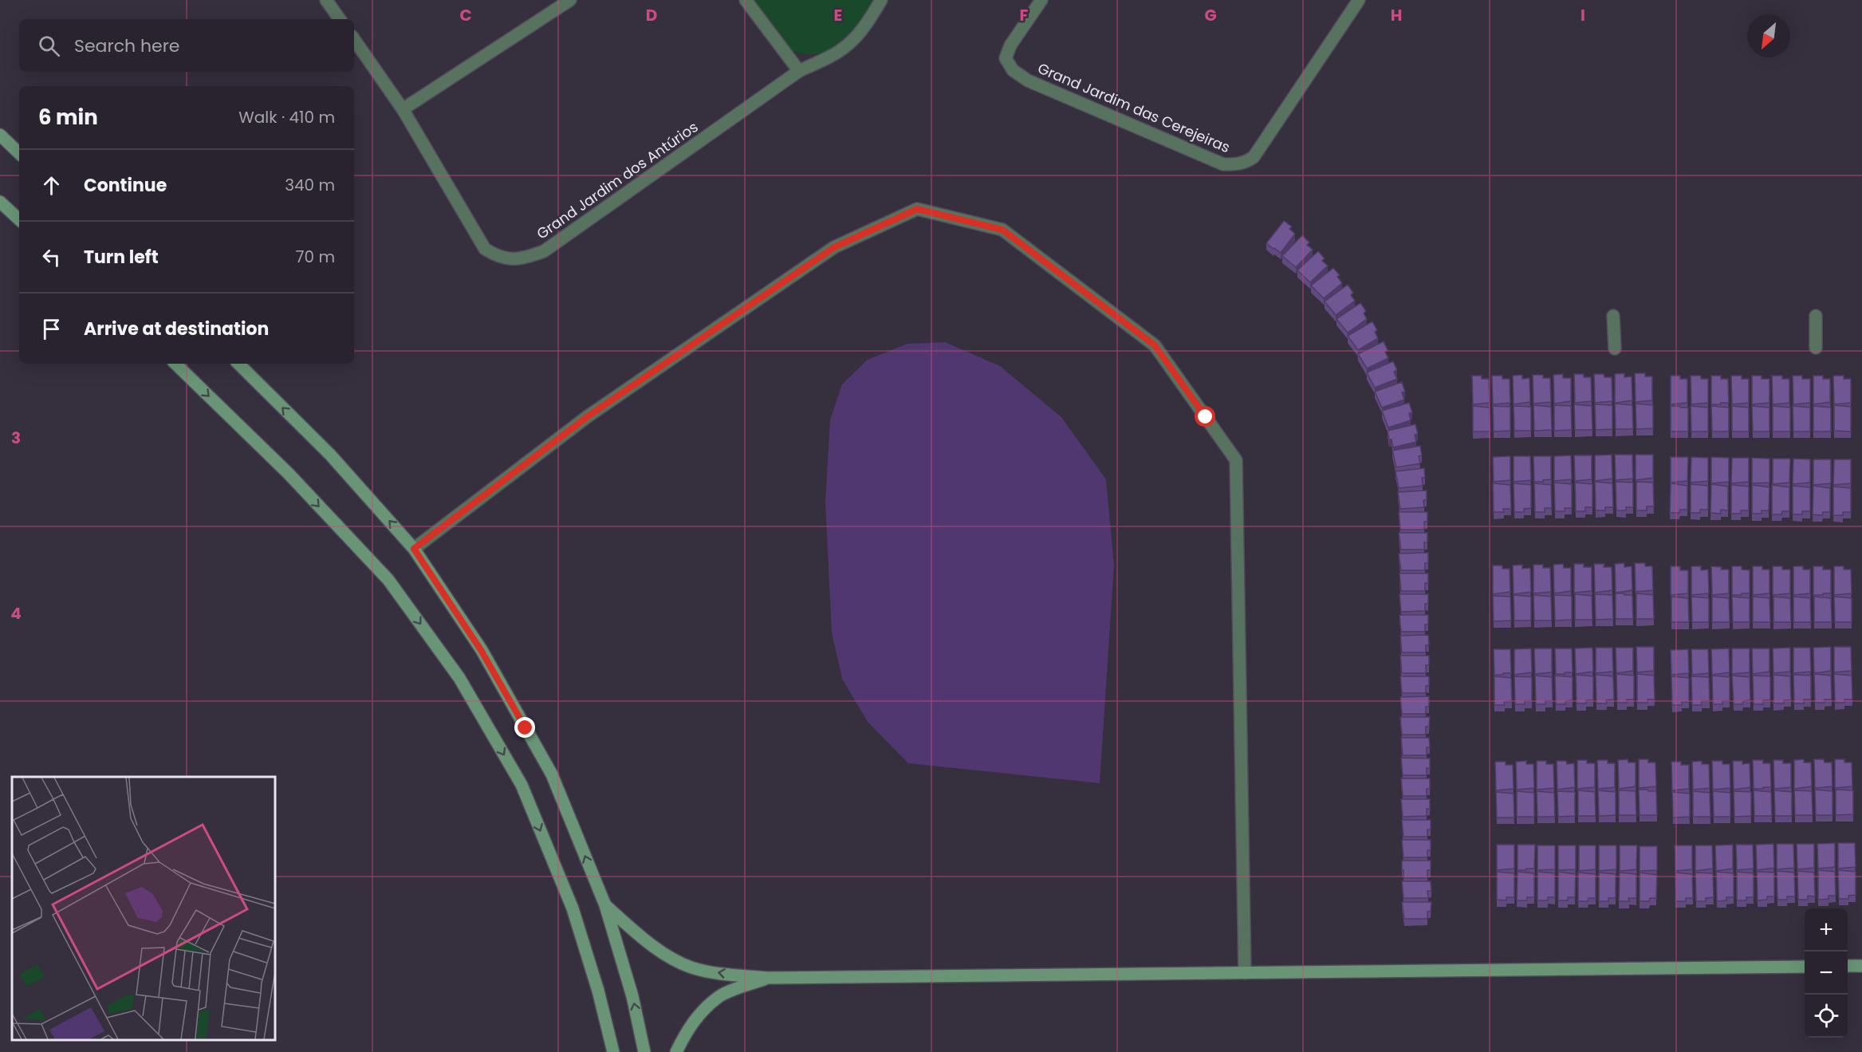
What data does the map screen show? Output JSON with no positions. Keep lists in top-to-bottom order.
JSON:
{
  "streets": {
    "street": ["Grand Jardim das Cerejeiras", "Grand Jardim dos Antúrios"]
  },
  "north": "bottom left",
  "page": {
    "search": "Search here",
    "heading": ["6 min", "Walk · 410 m"],
    "list": [
      ["Continue", "340 m"],
      ["Turn left", "70 m"],
      "Arrive at destination"
    ],
    "map_buttons": ["+", "−"]
  },
  "grid": {
    "columns": [
      "C",
      "D",
      "E",
      "F",
      "G",
      "H",
      "I"
    ],
    "rows": ["3", "4"]
  }
}
